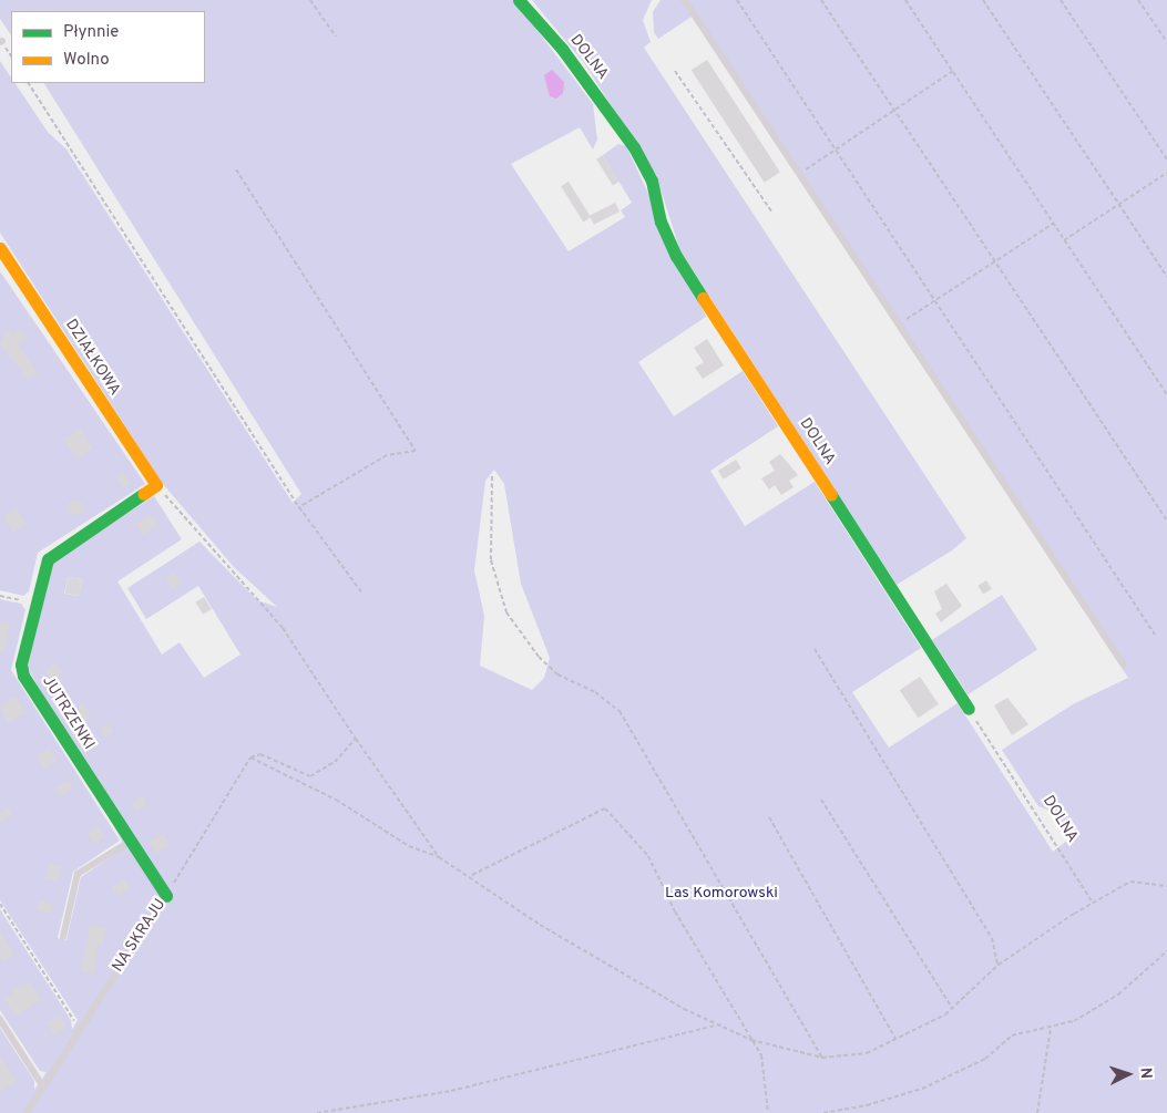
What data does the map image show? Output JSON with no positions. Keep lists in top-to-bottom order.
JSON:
{
  "streets": {
    "street": ["DOLNA", "DZIAŁKOWA", "JUTRZENKI"],
    "lane": ["NA SKRAJU"]
  },
  "crossings": [
    ["DZIAŁKOWA", "JUTRZENKI"],
    ["JUTRZENKI", "NA SKRAJU"]
  ],
  "parks": ["Las Komorowski"],
  "legend": ["Płynnie", "Wolno"],
  "north": "right"
}
